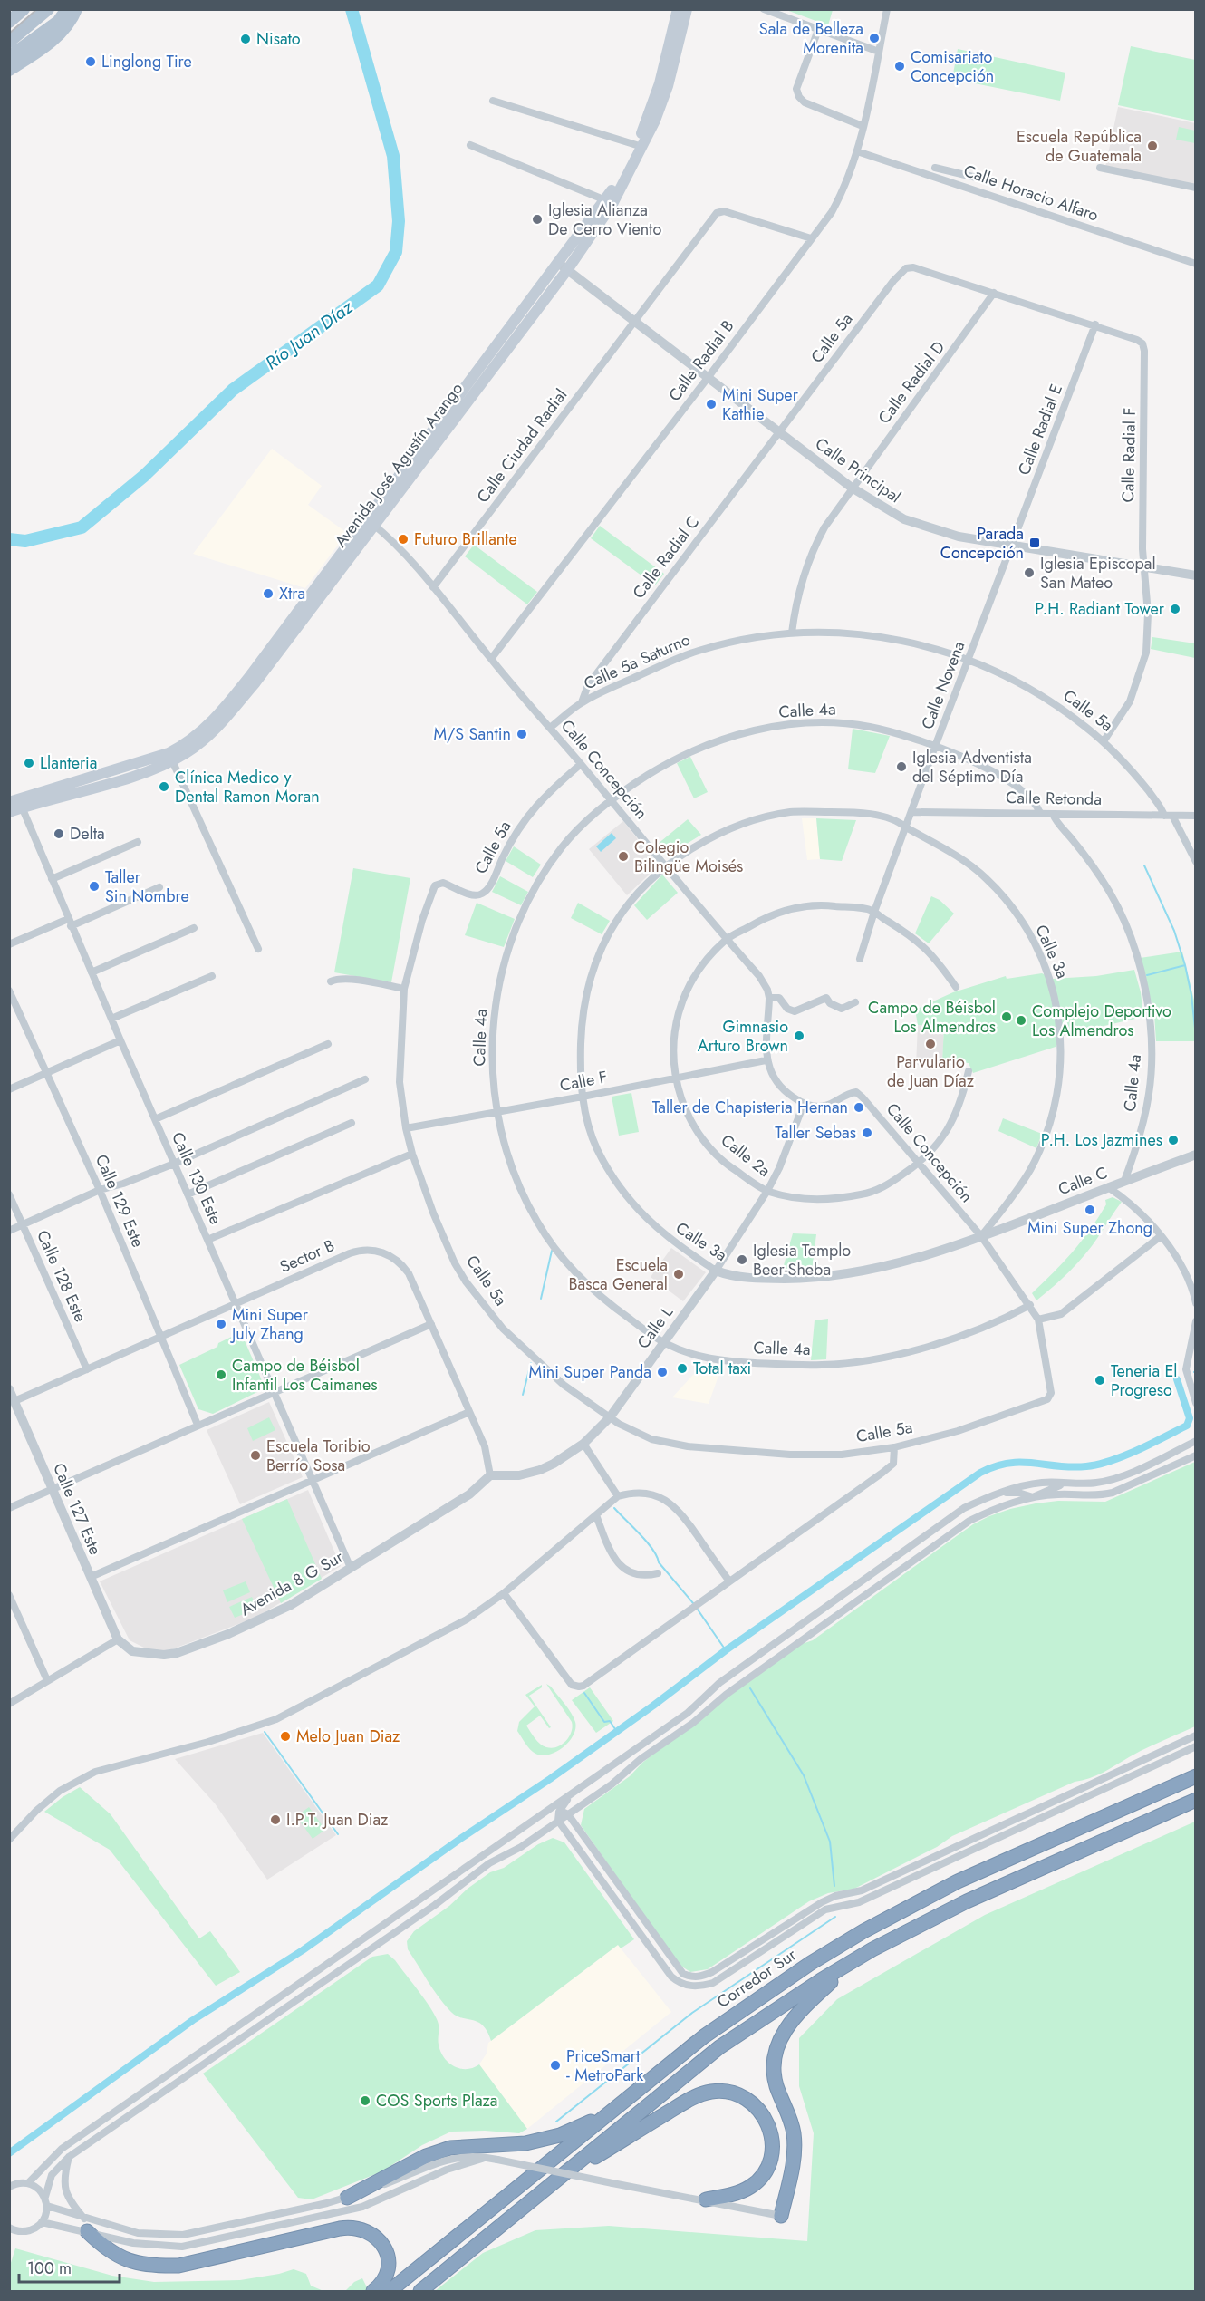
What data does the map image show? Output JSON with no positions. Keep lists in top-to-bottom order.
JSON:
{
  "streets": {
    "highway": ["Corredor Sur"],
    "main road": ["Avenida José Agustín Arango"],
    "street": [
      "Calle Horacio Alfaro",
      "Calle 5a",
      "Calle Radial B",
      "Calle Radial D",
      "Calle Radial E",
      "Calle Ciudad Radial",
      "Calle Radial F",
      "Calle Principal",
      "Calle Radial C",
      "Calle 5a Saturno",
      "Calle Novena",
      "Calle 4a",
      "Calle Concepción",
      "Calle Retonda",
      "Calle 3a",
      "Calle F",
      "Calle 2a",
      "Calle 130 Este",
      "Calle C",
      "Calle 129 Este",
      "Sector B",
      "Calle 128 Este",
      "Calle L",
      "Calle 127 Este",
      "Avenida 8 G Sur"
    ]
  },
  "crossings": [
    ["Calle Horacio Alfaro", "Calle Radial B"],
    ["Calle 5a", "Calle Radial D"],
    ["Calle 5a", "Calle Radial F"],
    ["Calle 5a", "Calle Principal"],
    ["Calle 5a", "Calle Radial C"],
    ["Calle 5a", "Calle 5a Saturno"],
    ["Calle 5a", "Calle Novena"],
    ["Calle 5a", "Calle Concepción"],
    ["Calle 5a", "Calle Retonda"],
    ["Calle 5a", "Calle F"],
    ["Calle 5a", "Calle L"],
    ["Calle Radial B", "Calle Ciudad Radial"],
    ["Calle Radial B", "Calle Principal"],
    ["Calle Radial B", "Calle Concepción"],
    ["Calle Radial D", "Calle Principal"],
    ["Calle Radial D", "Calle 5a Saturno"],
    ["Calle Radial E", "Calle Radial F"],
    ["Calle Radial E", "Calle Principal"],
    ["Calle Radial E", "Calle Novena"],
    ["Calle Ciudad Radial", "Calle Principal"],
    ["Calle Ciudad Radial", "Calle Concepción"],
    ["Calle Radial F", "Calle Principal"],
    ["Avenida José Agustín Arango", "Calle Principal"],
    ["Avenida José Agustín Arango", "Calle Concepción"],
    ["Avenida José Agustín Arango", "Calle 130 Este"],
    ["Calle Principal", "Calle Radial C"],
    ["Calle Principal", "Calle Novena"],
    ["Calle Radial C", "Calle 5a Saturno"],
    ["Calle 5a Saturno", "Calle Novena"],
    ["Calle 5a Saturno", "Calle Concepción"],
    ["Calle Novena", "Calle 4a"],
    ["Calle Novena", "Calle Retonda"],
    ["Calle Novena", "Calle 3a"],
    ["Calle Novena", "Calle 2a"],
    ["Calle 4a", "Calle Concepción"],
    ["Calle 4a", "Calle Retonda"],
    ["Calle 4a", "Calle F"],
    ["Calle 4a", "Calle C"],
    ["Calle 4a", "Calle L"],
    ["Calle Concepción", "Calle 3a"],
    ["Calle Concepción", "Calle F"],
    ["Calle Concepción", "Calle 2a"],
    ["Calle Concepción", "Calle C"],
    ["Calle Concepción", "Calle L"],
    ["Calle 3a", "Calle F"],
    ["Calle 3a", "Calle C"],
    ["Calle 3a", "Calle L"],
    ["Calle F", "Calle 2a"],
    ["Calle 2a", "Calle L"],
    ["Calle 130 Este", "Sector B"],
    ["Calle 130 Este", "Avenida 8 G Sur"],
    ["Calle 129 Este", "Sector B"],
    ["Sector B", "Calle 128 Este"],
    ["Sector B", "Calle L"],
    ["Sector B", "Calle 127 Este"],
    ["Sector B", "Avenida 8 G Sur"],
    ["Calle L", "Avenida 8 G Sur"],
    ["Calle 127 Este", "Avenida 8 G Sur"]
  ],
  "water": ["Río Juan Díaz"],
  "places": {
    "other": [
      "Sala de Belleza Morenita",
      "Nisato",
      "Linglong Tire",
      "Comisariato Concepción",
      "Escuela República de Guatemala",
      "Iglesia Alianza De Cerro Viento",
      "Mini Super Kathie",
      "Futuro Brillante",
      "Iglesia Episcopal San Mateo",
      "Xtra",
      "P.H. Radiant Tower",
      "M/S Santin",
      "Llanteria",
      "Iglesia Adventista del Séptimo Día",
      "Clínica Medico y Dental Ramon Moran",
      "Delta",
      "Colegio Bilingüe Moisés",
      "Taller Sin Nombre",
      "Campo de Béisbol Los Almendros",
      "Complejo Deportivo Los Almendros",
      "Gimnasio Arturo Brown",
      "Parvulario de Juan Díaz",
      "Taller de Chapisteria Hernan",
      "Taller Sebas",
      "P.H. Los Jazmines",
      "Mini Super Zhong",
      "Iglesia Templo Beer-Sheba",
      "Escuela Basca General",
      "Mini Super July Zhang",
      "Total taxi",
      "Mini Super Panda",
      "Campo de Béisbol Infantil Los Caimanes",
      "Teneria El Progreso",
      "Escuela Toribio Berrío Sosa",
      "Melo Juan Diaz",
      "I.P.T. Juan Diaz",
      "PriceSmart - MetroPark",
      "COS Sports Plaza"
    ],
    "transit": ["Parada Concepción"]
  },
  "scale_bar": "100 m"
}
